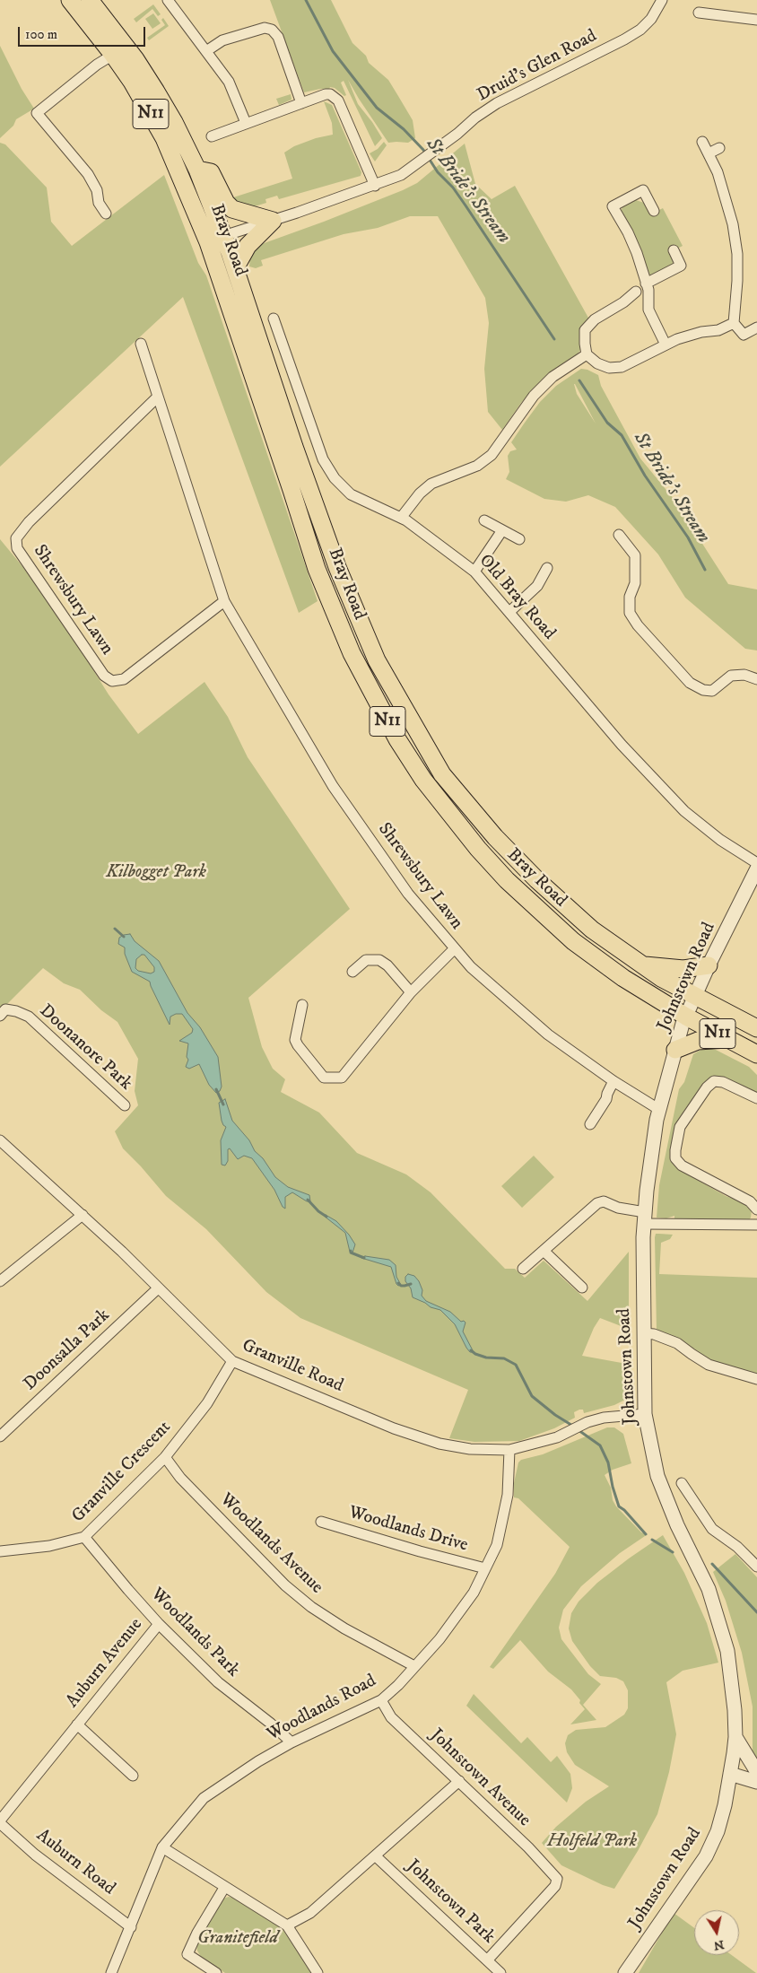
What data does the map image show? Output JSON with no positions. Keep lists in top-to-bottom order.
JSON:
{
  "streets": {
    "highway": ["N11", "Bray Road"],
    "street": [
      "Druid's Glen Road",
      "Old Bray Road",
      "Shrewsbury Lawn",
      "Johnstown Road",
      "Doonanore Park",
      "Doonsalla Park",
      "Granville Road",
      "Granville Crescent",
      "Woodlands Drive",
      "Woodlands Avenue",
      "Woodlands Park",
      "Auburn Avenue",
      "Woodlands Road",
      "Johnstown Avenue",
      "Auburn Road",
      "Johnstown Park"
    ]
  },
  "crossings": [
    ["Druid's Glen Road", "Bray Road"],
    ["Bray Road", "Johnstown Road"],
    ["Shrewsbury Lawn", "Johnstown Road"],
    ["Johnstown Road", "Granville Road"],
    ["Doonsalla Park", "Granville Road"],
    ["Granville Road", "Granville Crescent"],
    ["Granville Road", "Woodlands Road"],
    ["Granville Crescent", "Woodlands Avenue"],
    ["Granville Crescent", "Woodlands Park"],
    ["Woodlands Drive", "Woodlands Road"],
    ["Woodlands Avenue", "Woodlands Road"],
    ["Woodlands Park", "Auburn Avenue"],
    ["Woodlands Park", "Woodlands Road"],
    ["Auburn Avenue", "Auburn Road"],
    ["Woodlands Road", "Johnstown Avenue"],
    ["Woodlands Road", "Auburn Road"],
    ["Johnstown Avenue", "Johnstown Park"]
  ],
  "water": ["St Bride's Stream"],
  "parks": ["Kilbogget Park", "Holfeld Park", "Granitefield"],
  "scale_bar": "100 m",
  "north": "bottom"
}
